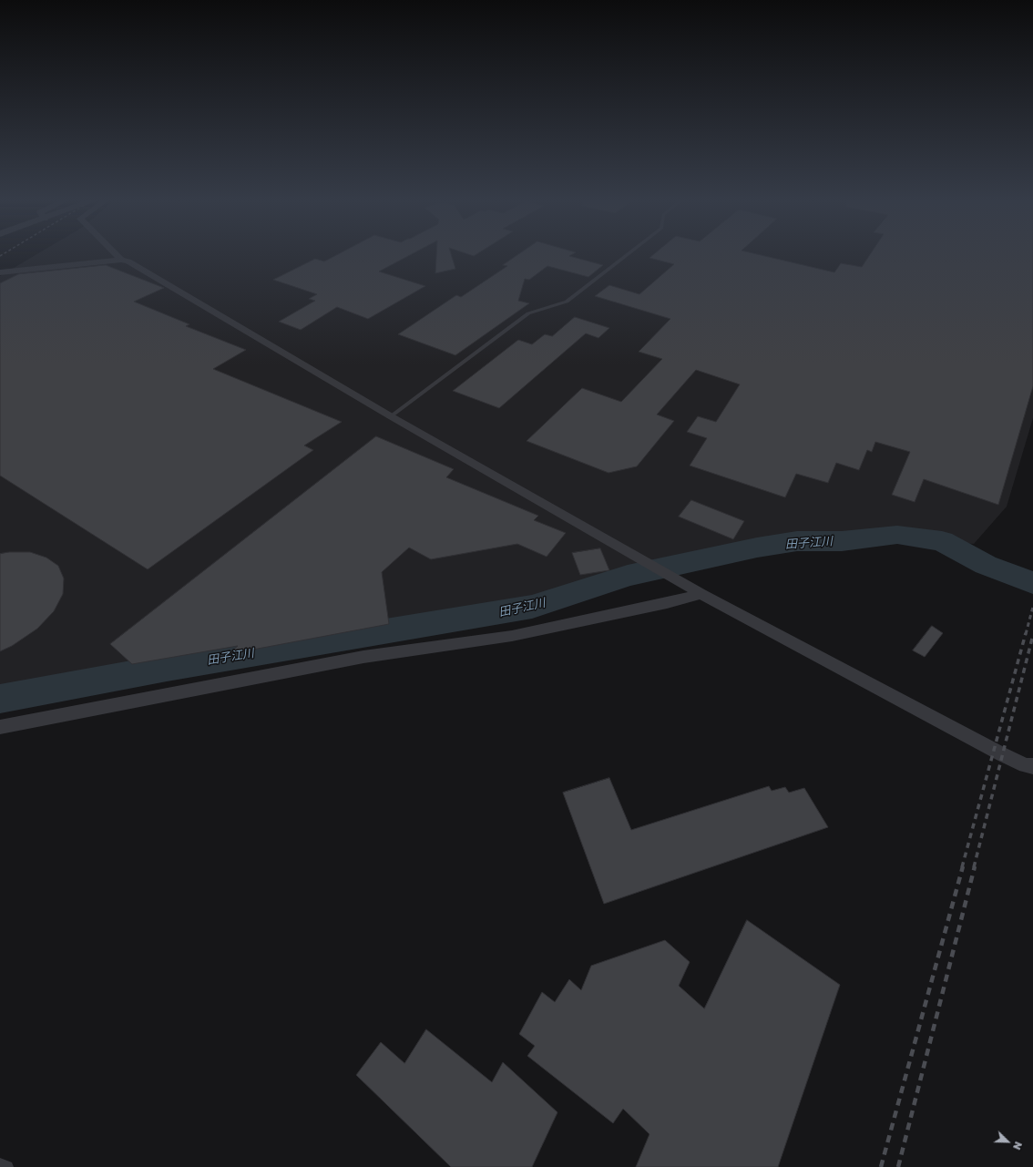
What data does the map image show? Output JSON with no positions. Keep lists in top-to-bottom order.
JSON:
{
  "water": ["田子江川"],
  "north": "bottom right"
}
